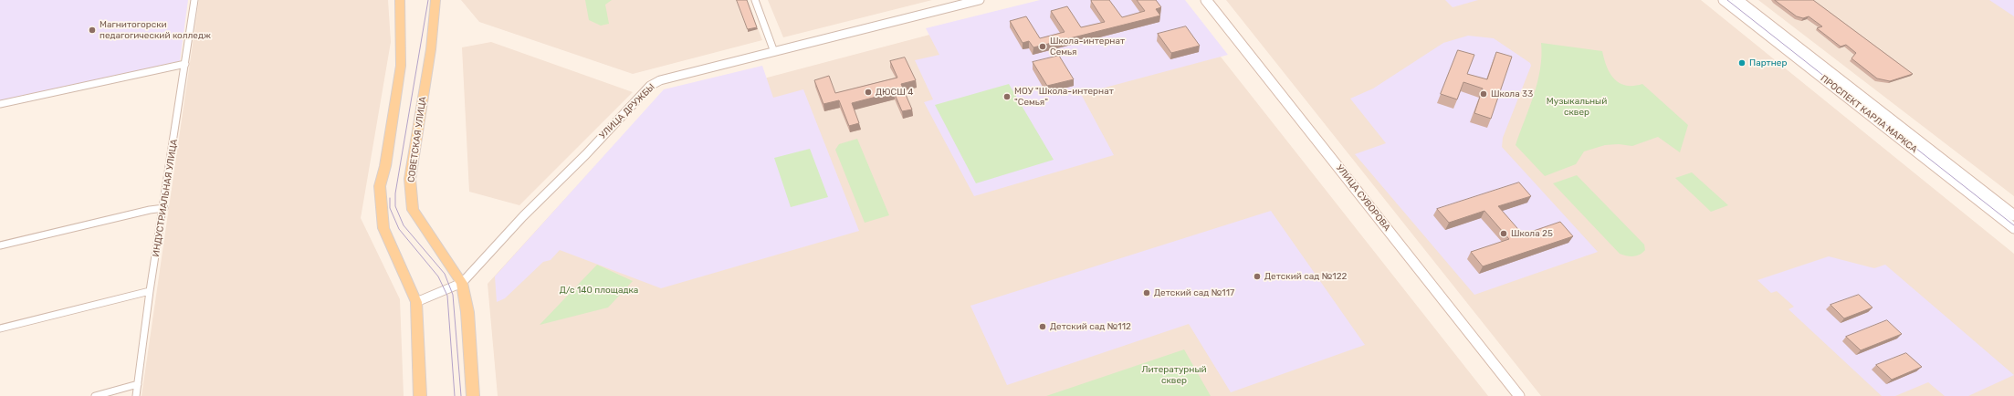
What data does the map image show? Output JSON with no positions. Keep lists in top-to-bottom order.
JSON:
{
  "streets": {
    "main road": ["ПРОСПЕКТ КАРЛА МАРКСА", "СОВЕТСКАЯ УЛИЦА", "УЛИЦА СУВОРОВА"],
    "street": ["УЛИЦА ДРУЖБЫ", "ИНДУСТРИАЛЬНАЯ УЛИЦА"]
  },
  "crossings": [
    ["УЛИЦА ДРУЖБЫ", "СОВЕТСКАЯ УЛИЦА"]
  ],
  "parks": ["Музыкальный сквер", "Д/с 140 площадка", "Литературный сквер"],
  "places": [
    "Магнитогорски педагогический колледж",
    "Школа-интернат Семья",
    "Партнер",
    "ДЮСШ 4",
    "Школа 33",
    "МОУ \"Школа-интернат \"Семья\"",
    "Школа 25",
    "Детский сад №122",
    "Детский сад №117",
    "Детский сад №112"
  ]
}
